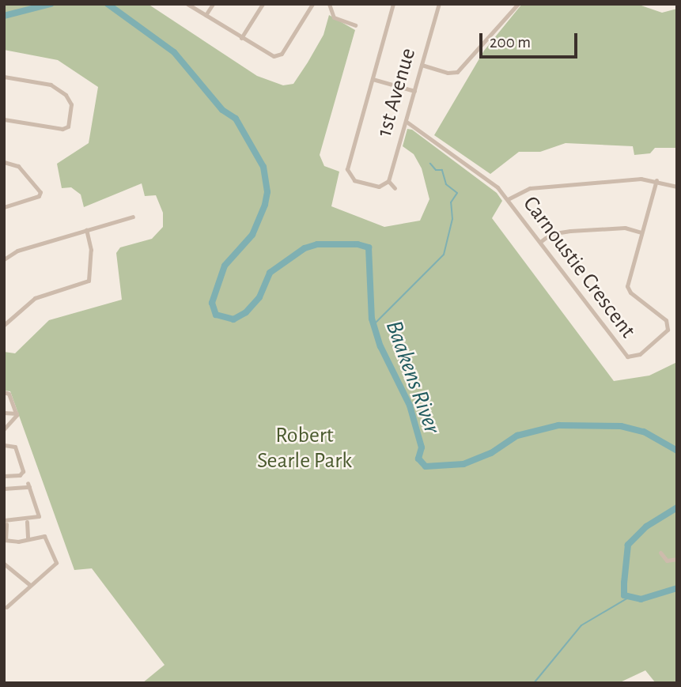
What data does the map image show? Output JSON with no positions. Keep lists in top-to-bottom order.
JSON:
{
  "streets": {
    "street": ["1st Avenue", "Carnoustie Crescent"]
  },
  "crossings": [
    ["1st Avenue", "Carnoustie Crescent"]
  ],
  "water": ["Baakens River"],
  "parks": ["Robert Searle Park"],
  "scale_bar": "200 m"
}
